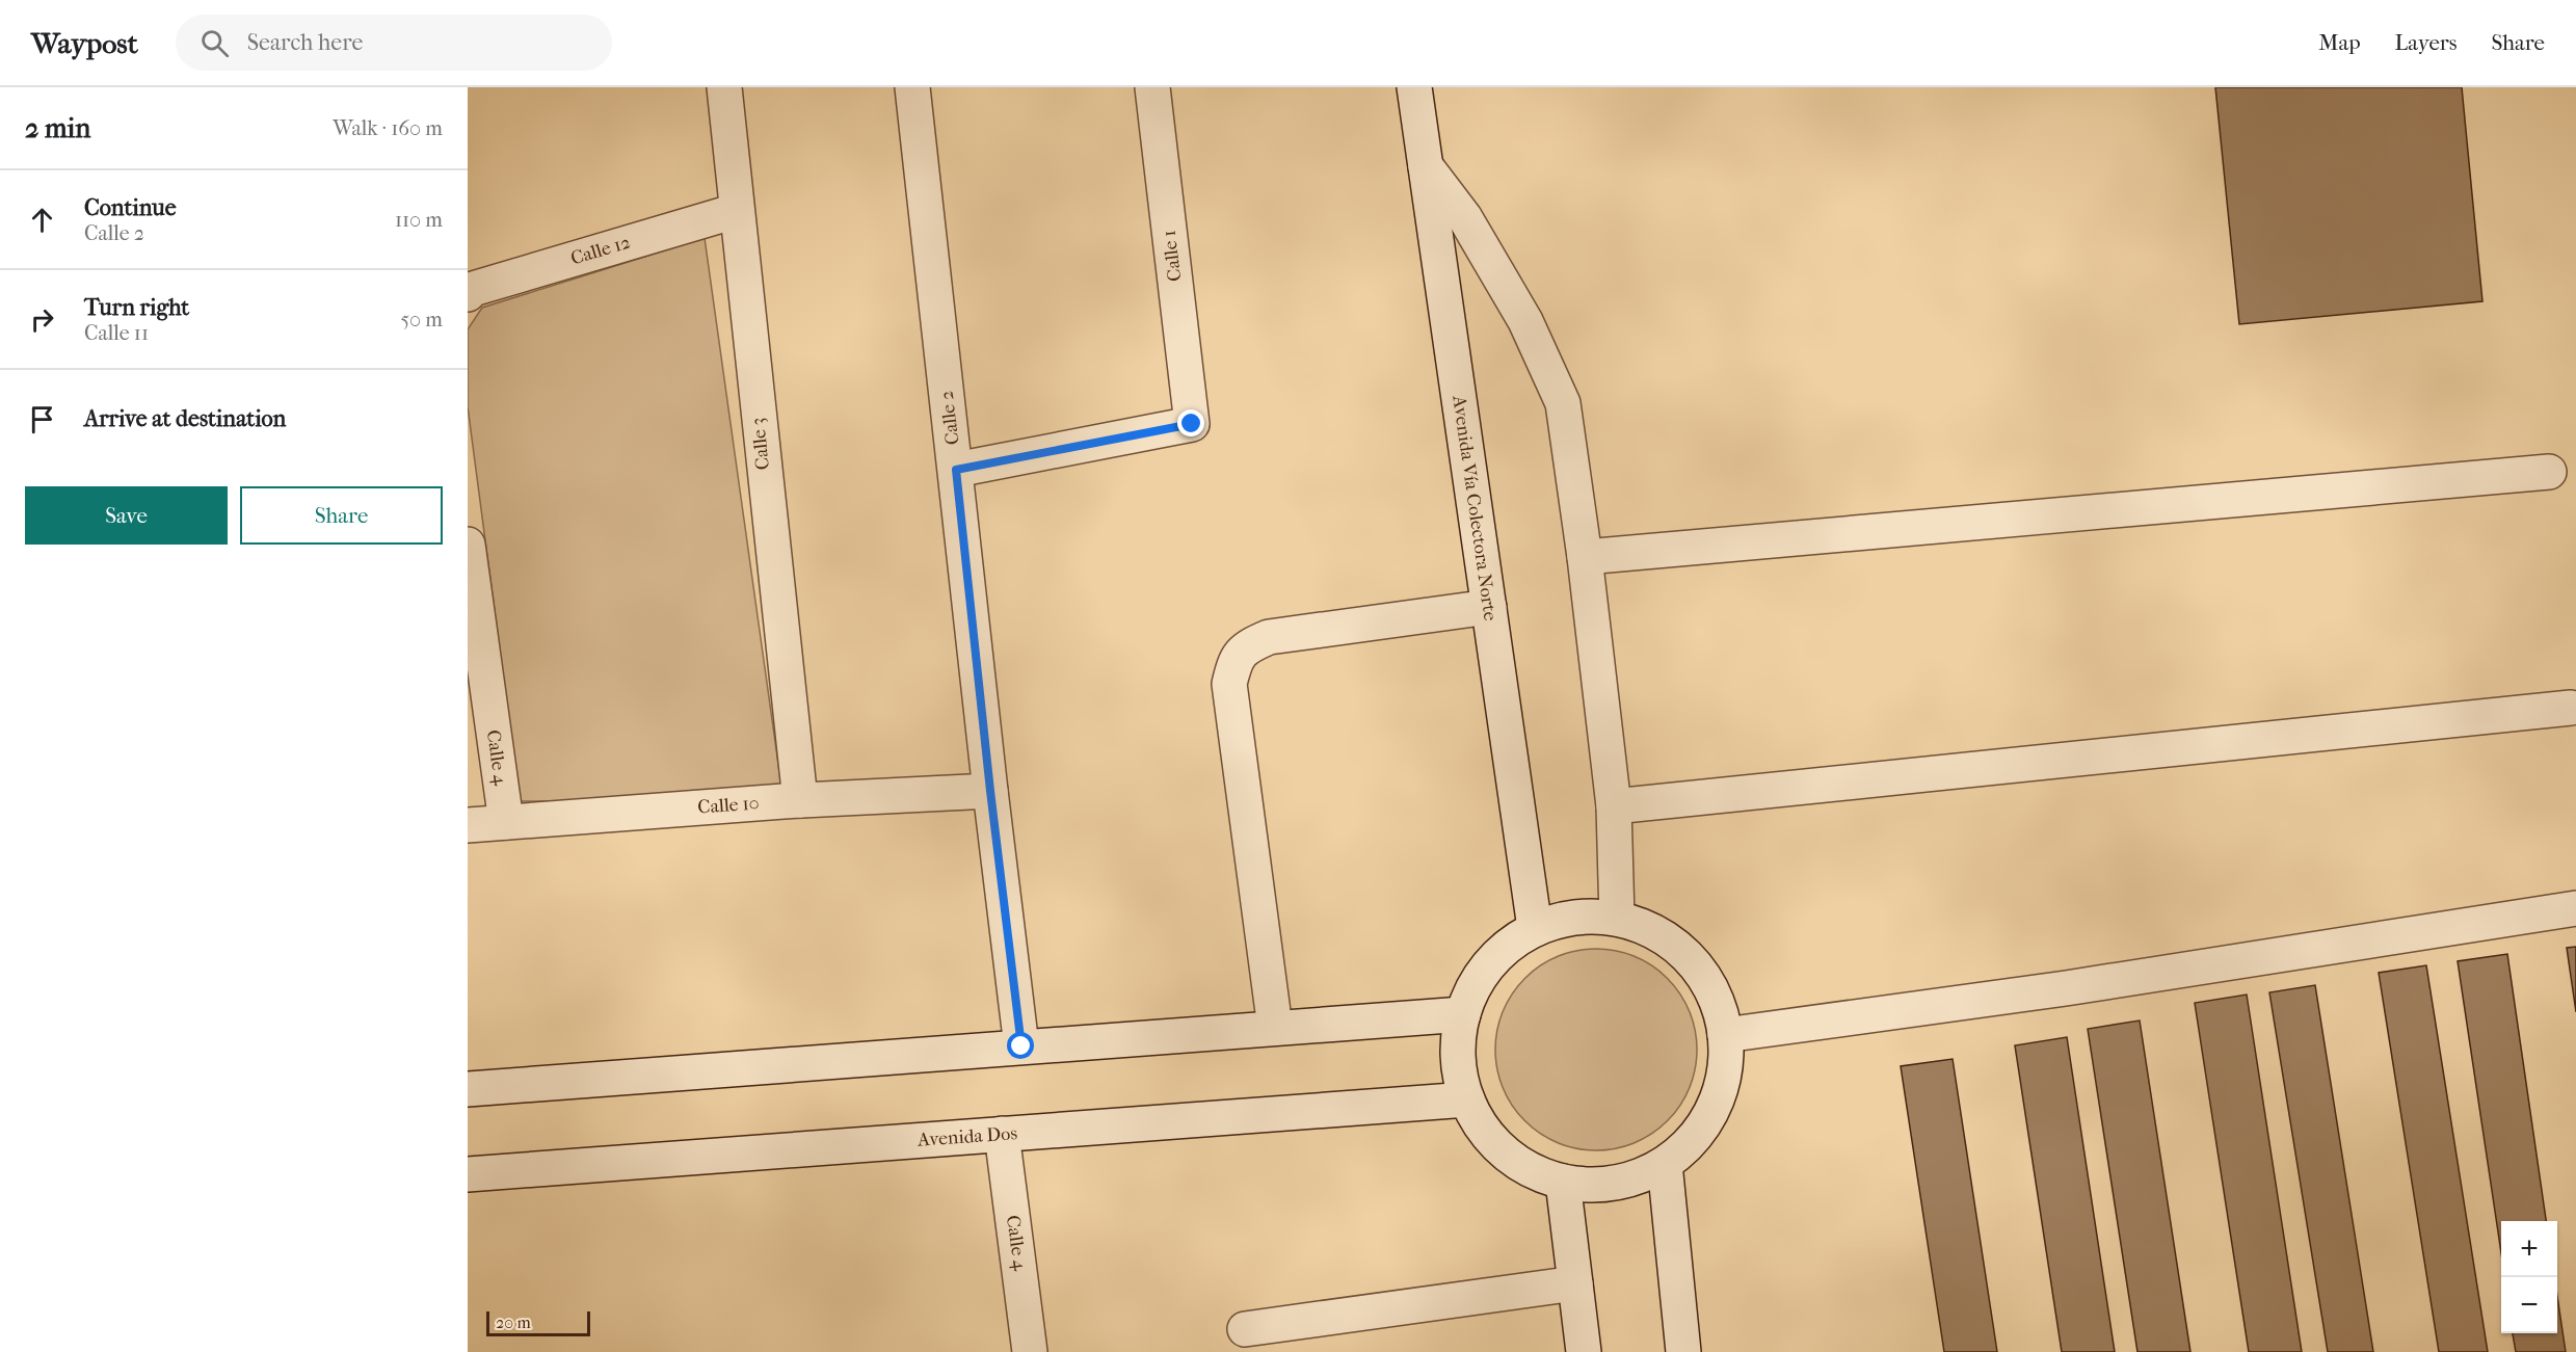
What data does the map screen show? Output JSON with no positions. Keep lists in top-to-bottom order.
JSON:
{
  "streets": {
    "street": [
      "Calle 12",
      "Calle 1",
      "Calle 2",
      "Calle 3",
      "Avenida Vía Colectora Norte",
      "Calle 4",
      "Calle 10",
      "Avenida Dos"
    ]
  },
  "crossings": [
    ["Calle 12", "Calle 3"],
    ["Calle 1", "Calle 2"],
    ["Calle 2", "Calle 10"],
    ["Calle 3", "Calle 10"],
    ["Calle 4", "Calle 10"],
    ["Calle 4", "Avenida Dos"]
  ],
  "scale_bar": "20 m",
  "page": {
    "header": "Waypost",
    "search": "Search here",
    "nav": ["Map", "Layers", "Share"],
    "heading": ["2 min", "Walk · 160 m"],
    "list": [
      ["Continue", "Calle 2", "110 m"],
      ["Turn right", "Calle 11", "50 m"],
      "Arrive at destination"
    ],
    "buttons": ["Save", "Share"],
    "map_buttons": ["+", "−"],
    "scale": "20 m"
  }
}
